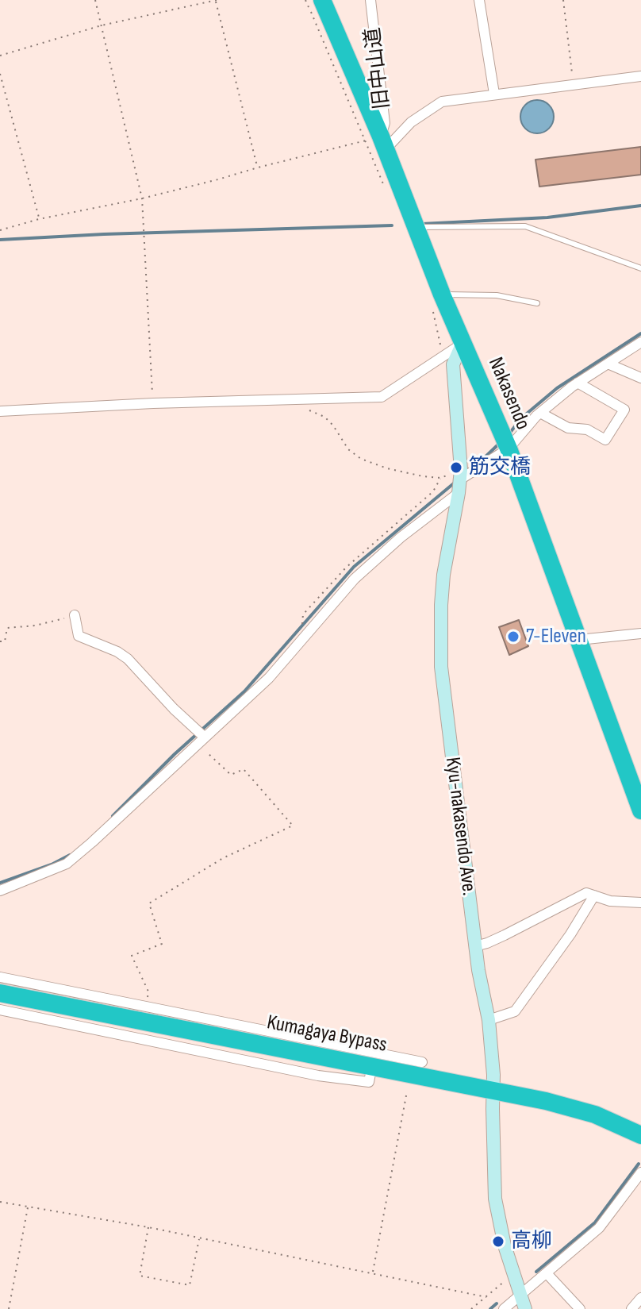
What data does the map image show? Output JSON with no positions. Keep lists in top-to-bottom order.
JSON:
{
  "streets": {
    "highway": ["Nakasendo", "Kumagaya Bypass"],
    "main road": ["Kyu-nakasendo Ave."],
    "street": ["旧中山道"]
  },
  "crossings": [
    ["旧中山道", "Nakasendo"],
    ["Nakasendo", "Kyu-nakasendo Ave."],
    ["Kyu-nakasendo Ave.", "Kumagaya Bypass"]
  ],
  "places": ["筋交橋", "7-Eleven", "高柳"]
}
